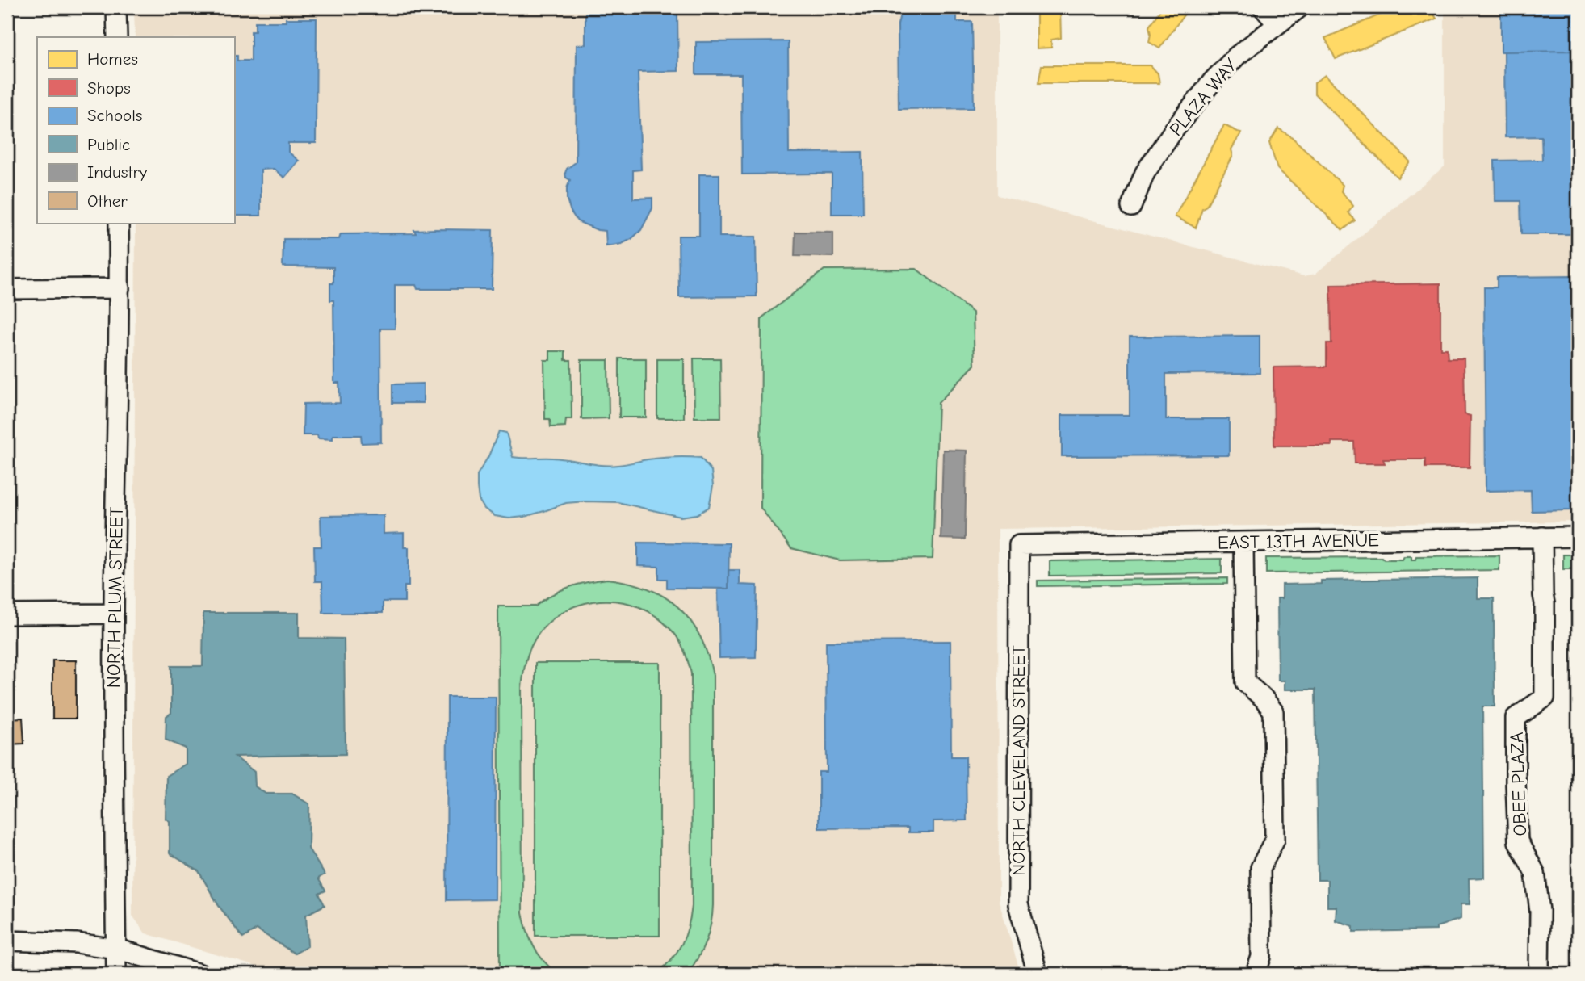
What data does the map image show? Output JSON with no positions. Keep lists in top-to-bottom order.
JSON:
{
  "streets": {
    "street": [
      "PLAZA WAY",
      "EAST 13TH AVENUE",
      "NORTH PLUM STREET",
      "NORTH CLEVELAND STREET",
      "OBEE PLAZA"
    ]
  },
  "crossings": [
    ["EAST 13TH AVENUE", "NORTH CLEVELAND STREET"],
    ["EAST 13TH AVENUE", "OBEE PLAZA"]
  ],
  "legend": [
    "Homes",
    "Shops",
    "Schools",
    "Public",
    "Industry",
    "Other"
  ]
}
